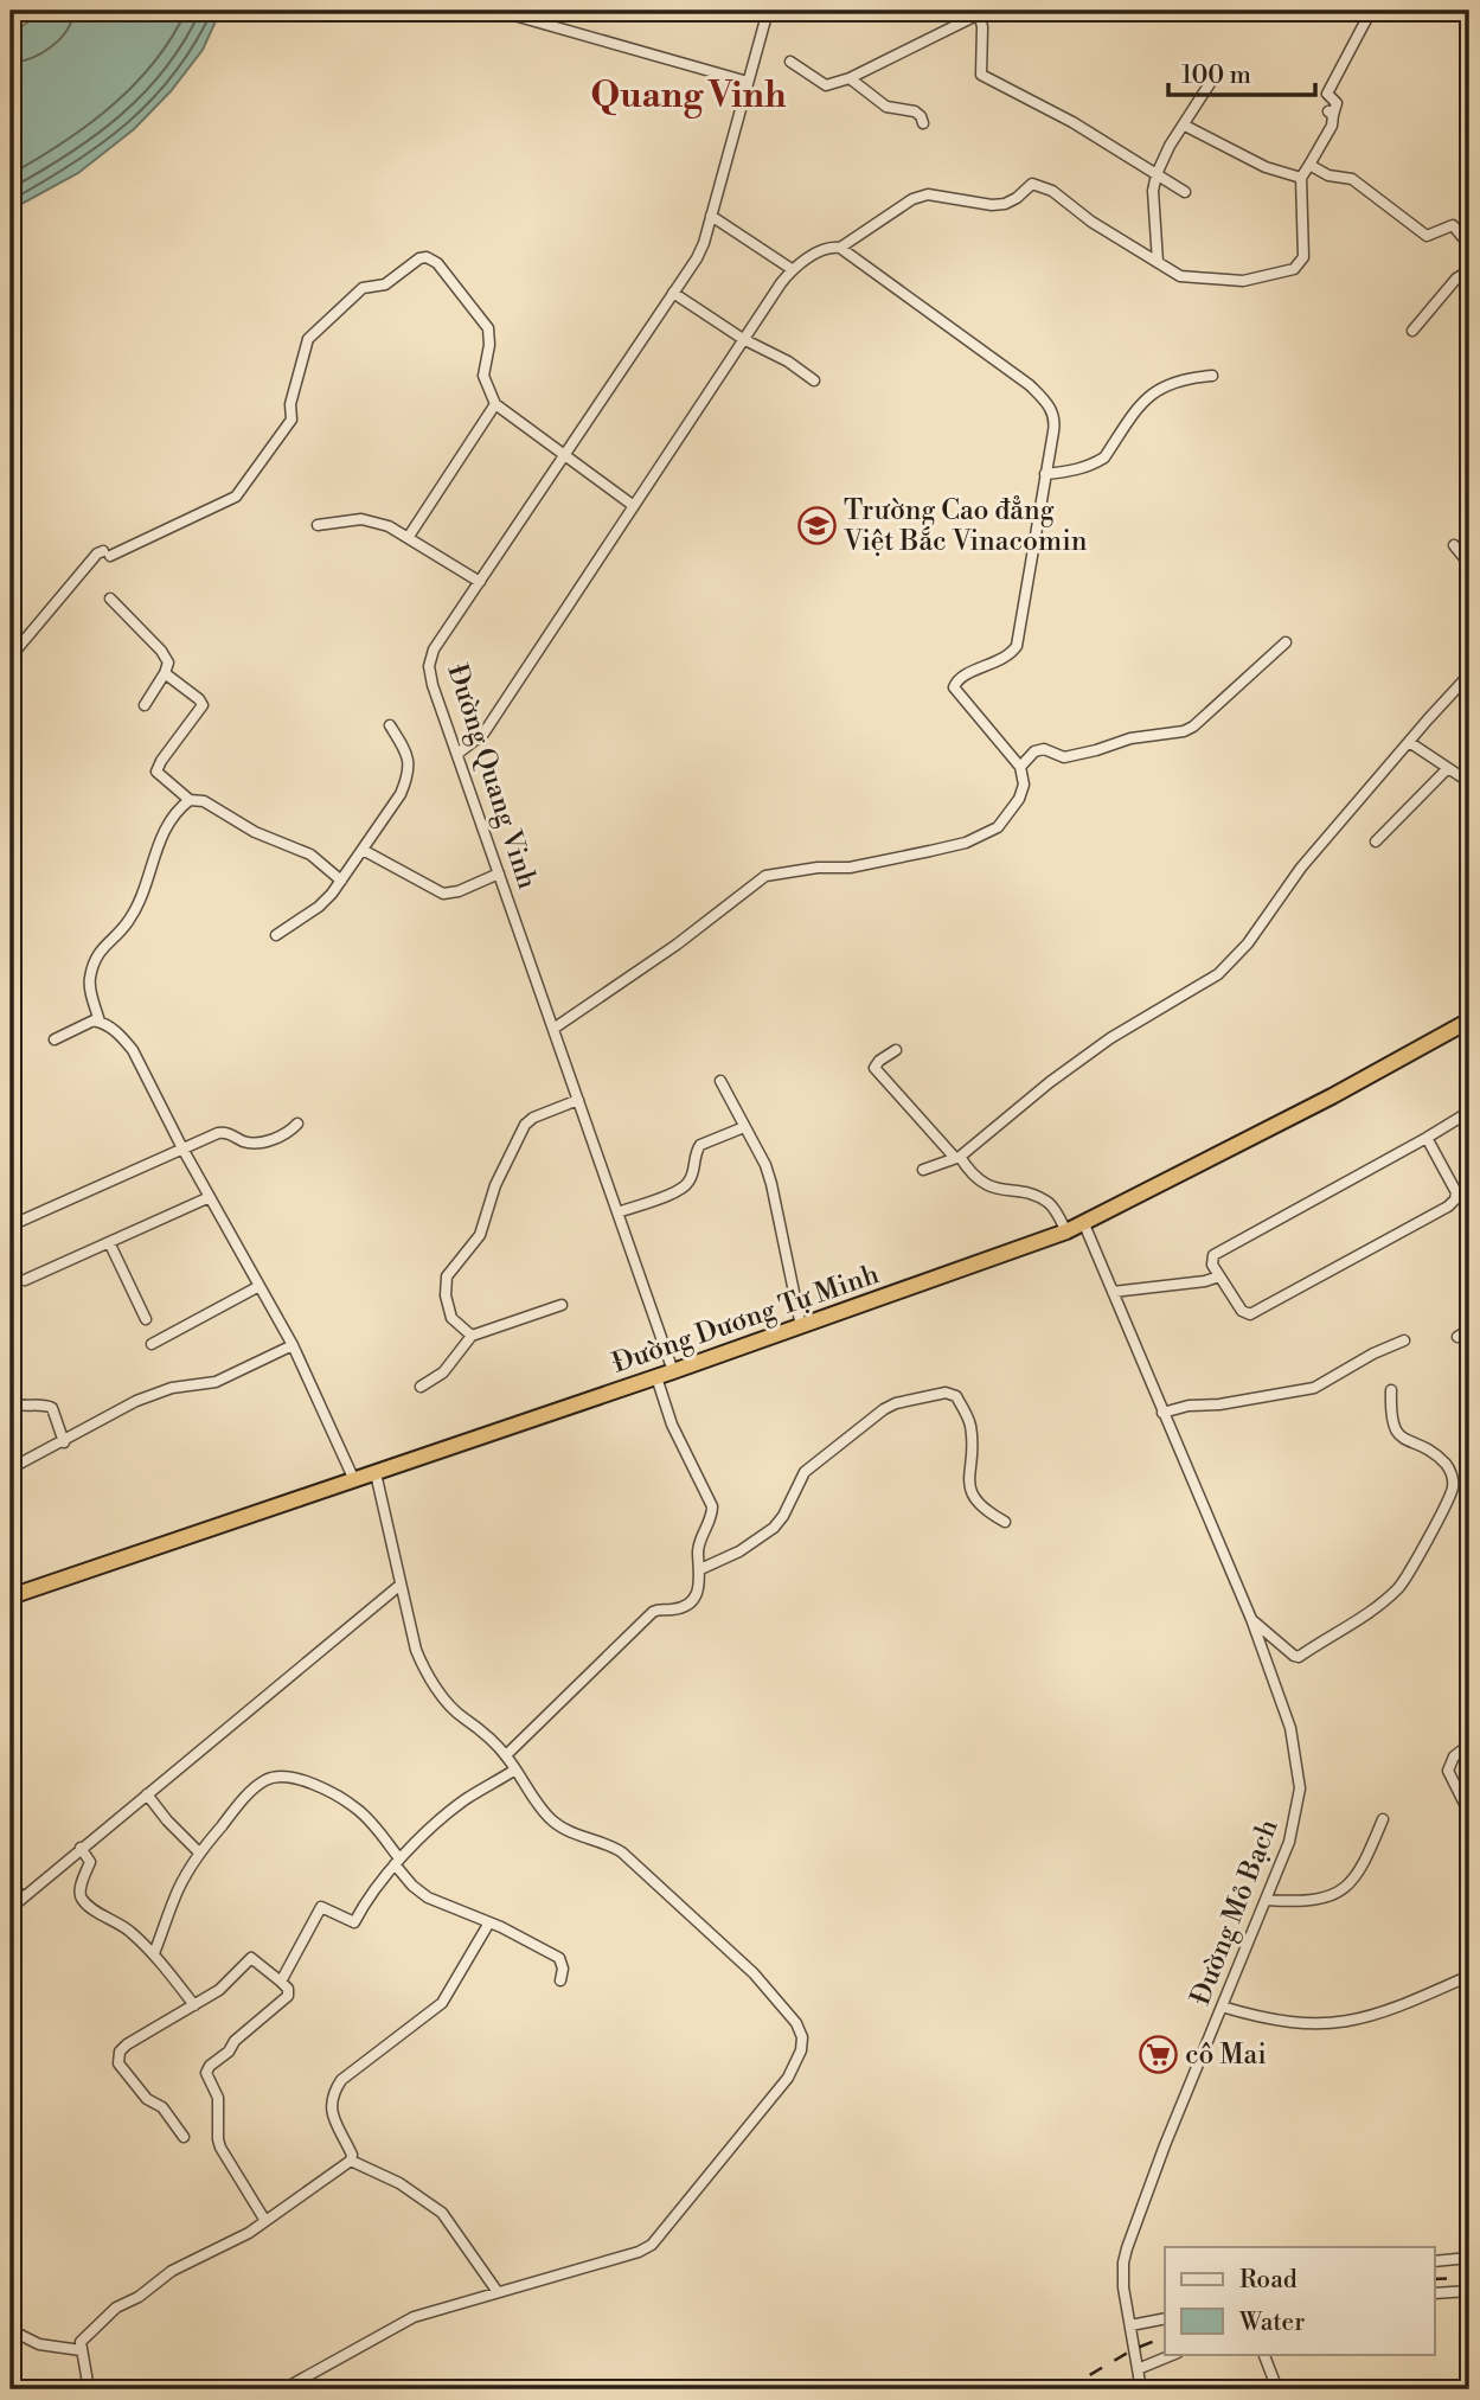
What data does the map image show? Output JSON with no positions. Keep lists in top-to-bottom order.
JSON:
{
  "streets": {
    "highway": ["Đường Dương Tự Minh"],
    "street": ["Đường Quang Vinh", "Đường Mỏ Bạch"]
  },
  "crossings": [
    ["Đường Quang Vinh", "Đường Dương Tự Minh"],
    ["Đường Dương Tự Minh", "Đường Mỏ Bạch"]
  ],
  "districts": ["Quang Vinh"],
  "places": {
    "school or university": ["Trường Cao đẳng Việt Bắc Vinacomin"],
    "supermarket": ["cô Mai"]
  },
  "legend": ["Road", "Water"],
  "scale_bar": "100 m"
}
